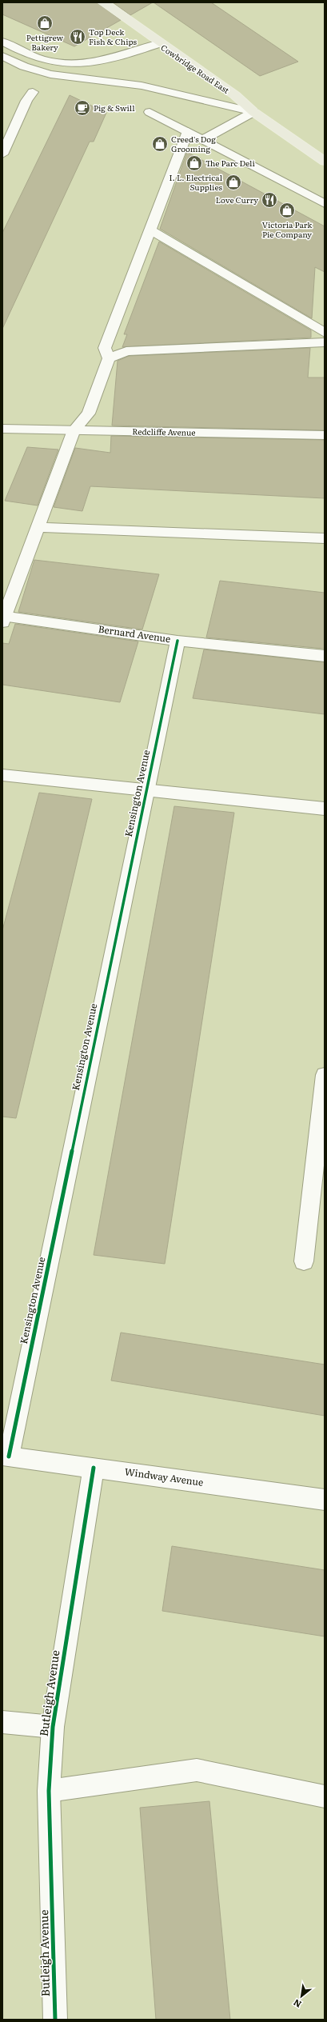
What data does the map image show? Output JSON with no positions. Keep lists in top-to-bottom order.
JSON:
{
  "streets": {
    "main road": ["Cowbridge Road East"],
    "street": [
      "Redcliffe Avenue",
      "Bernard Avenue",
      "Kensington Avenue",
      "Windway Avenue",
      "Butleigh Avenue"
    ]
  },
  "crossings": [
    ["Bernard Avenue", "Kensington Avenue"],
    ["Kensington Avenue", "Windway Avenue"],
    ["Windway Avenue", "Butleigh Avenue"]
  ],
  "places": {
    "shop": [
      "Pettigrew Bakery",
      "Creed's Dog Grooming",
      "The Parc Deli",
      "I. L. Electrical Supplies",
      "Victoria Park Pie Company"
    ],
    "restaurant": ["Top Deck Fish & Chips", "Love Curry"],
    "cafe": ["Pig & Swill"]
  },
  "north": "bottom left"
}
